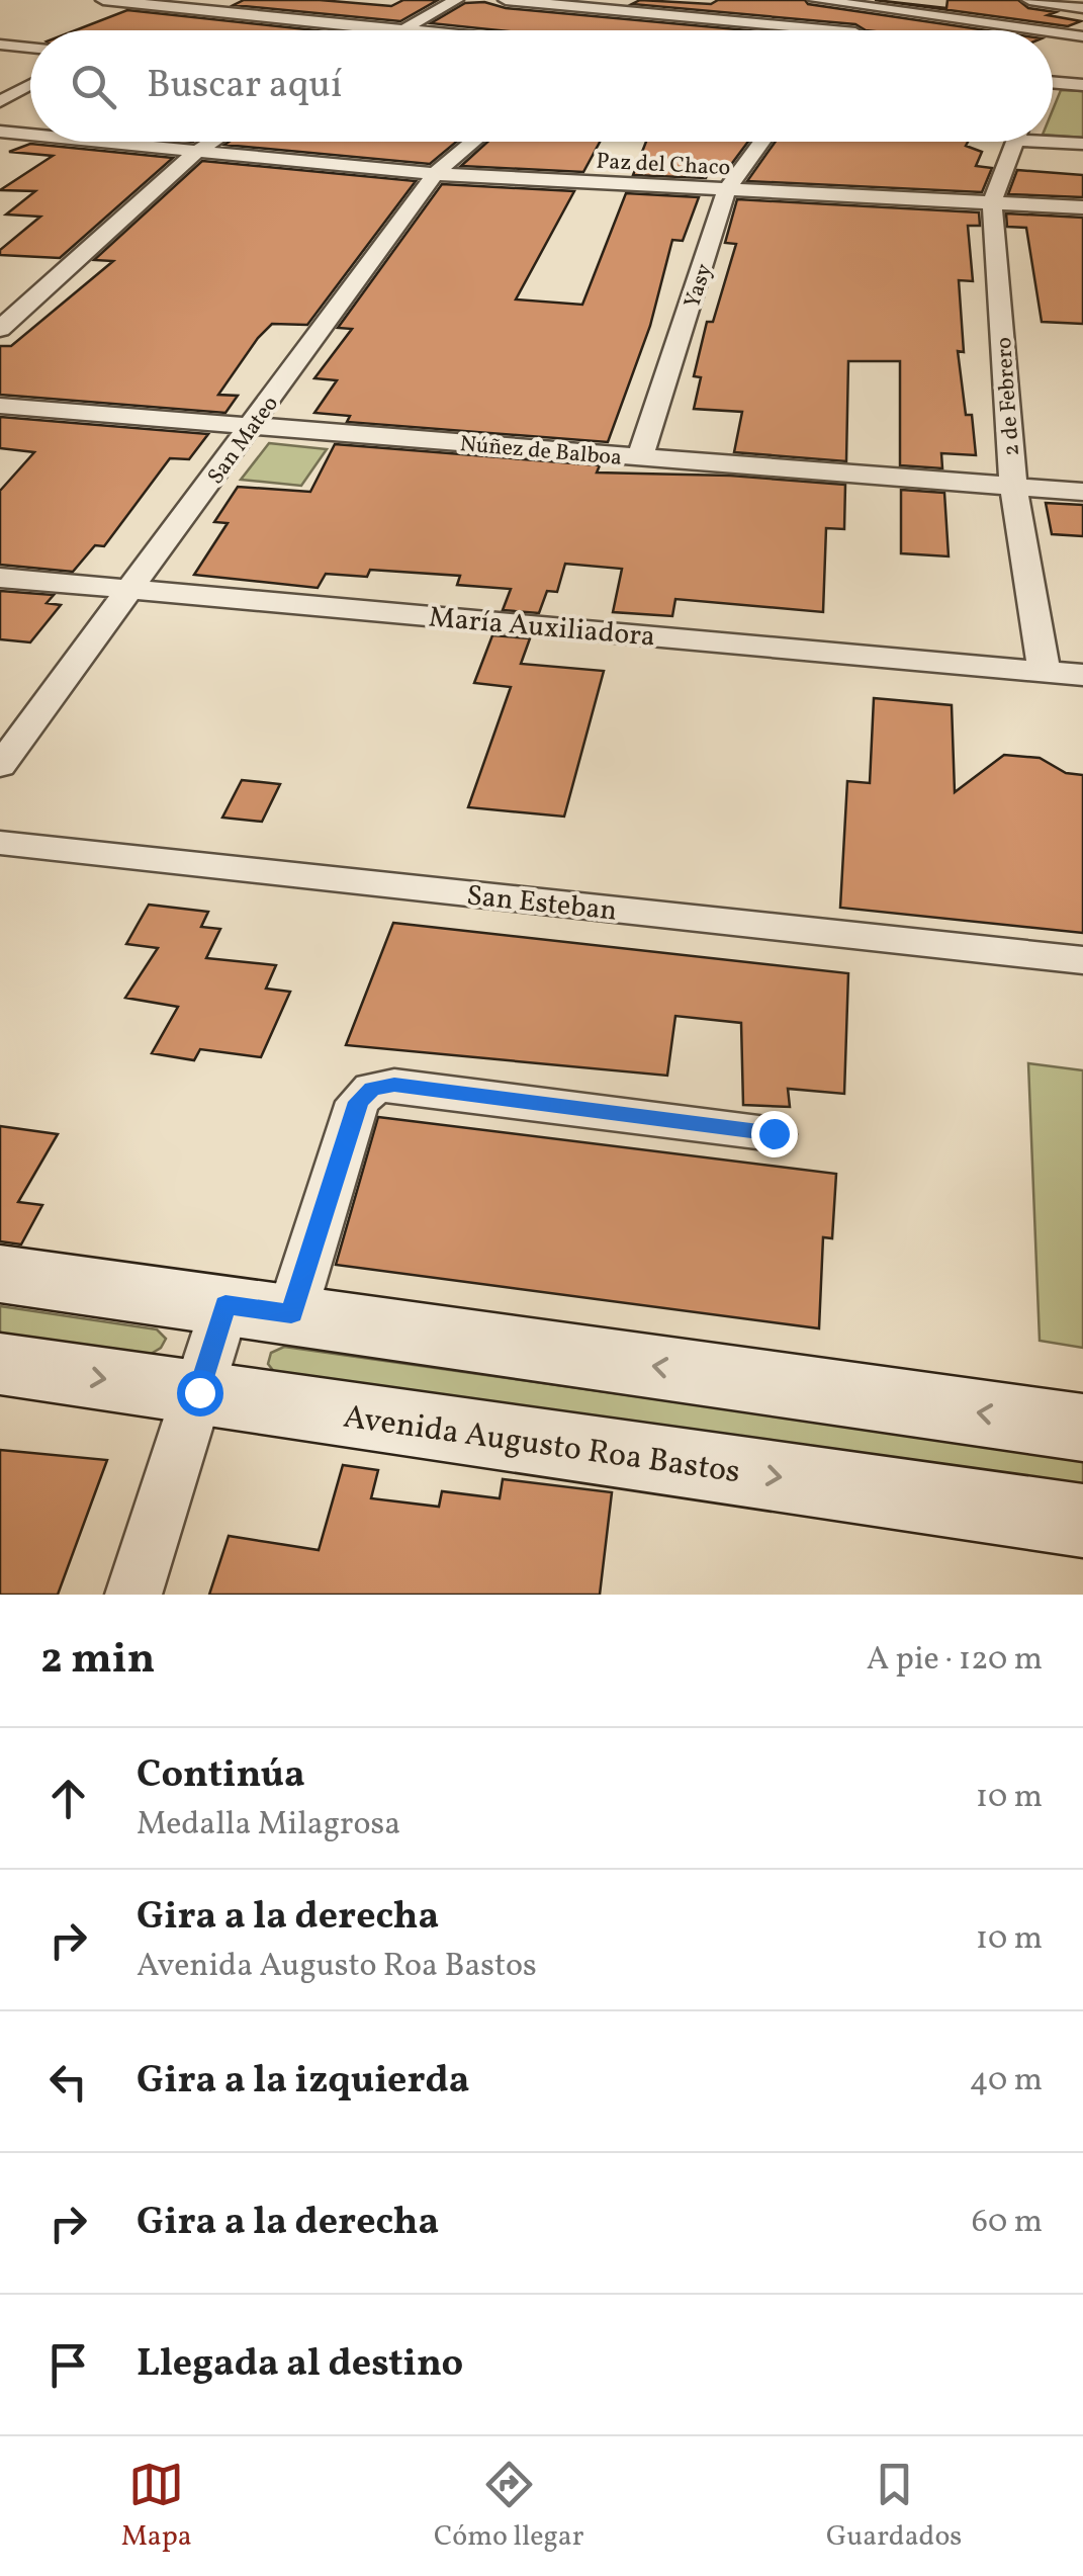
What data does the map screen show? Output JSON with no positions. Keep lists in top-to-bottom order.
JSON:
{
  "streets": {
    "main road": ["Avenida Augusto Roa Bastos"],
    "street": [
      "Paz del Chaco",
      "Yasy",
      "2 de Febrero",
      "San Mateo",
      "Núñez de Balboa",
      "María Auxiliadora",
      "San Esteban"
    ]
  },
  "crossings": [
    ["Paz del Chaco", "Yasy"],
    ["Paz del Chaco", "2 de Febrero"],
    ["Paz del Chaco", "San Mateo"],
    ["Yasy", "Núñez de Balboa"],
    ["2 de Febrero", "Núñez de Balboa"],
    ["2 de Febrero", "María Auxiliadora"],
    ["San Mateo", "Núñez de Balboa"],
    ["San Mateo", "María Auxiliadora"]
  ],
  "page": {
    "search": "Buscar aquí",
    "heading": ["2 min", "A pie · 120 m"],
    "list": [
      ["Continúa", "Medalla Milagrosa", "10 m"],
      ["Gira a la derecha", "Avenida Augusto Roa Bastos", "10 m"],
      ["Gira a la izquierda", "40 m"],
      ["Gira a la derecha", "60 m"],
      "Llegada al destino"
    ],
    "nav": ["Mapa", "Cómo llegar", "Guardados"]
  }
}
